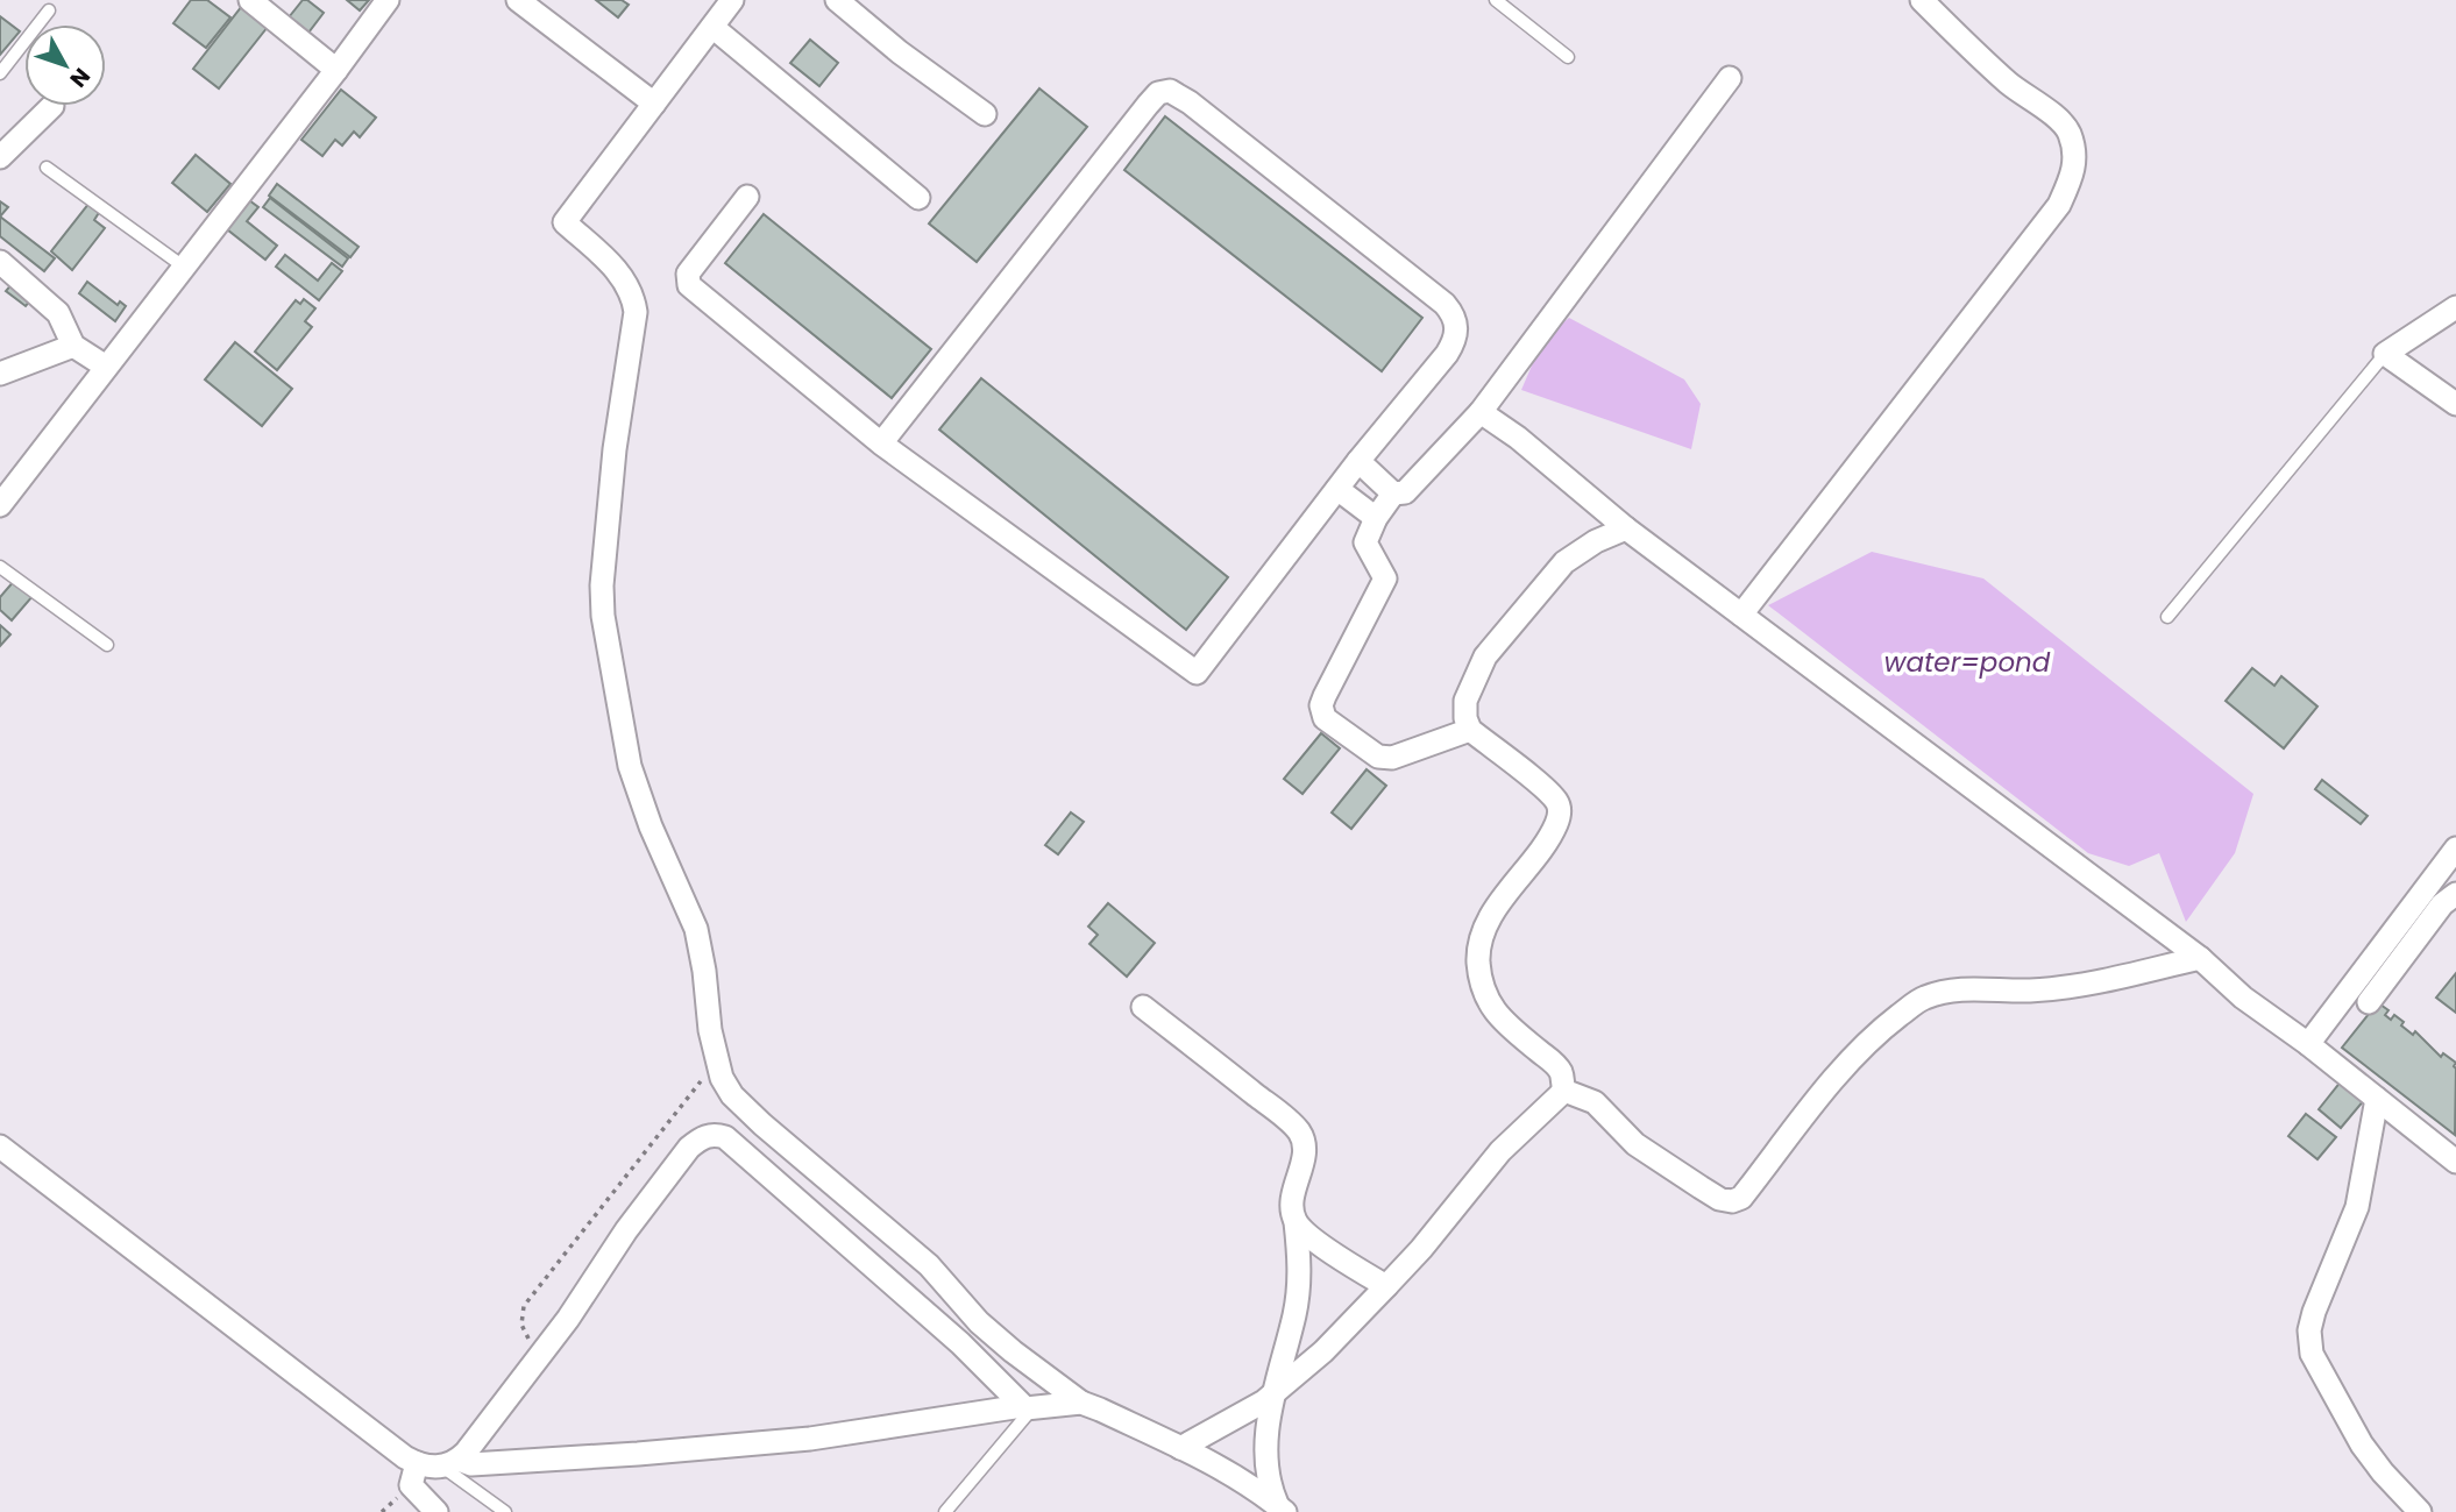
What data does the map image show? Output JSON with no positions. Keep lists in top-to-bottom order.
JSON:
{
  "water": ["water=pond"],
  "north": "bottom right"
}
